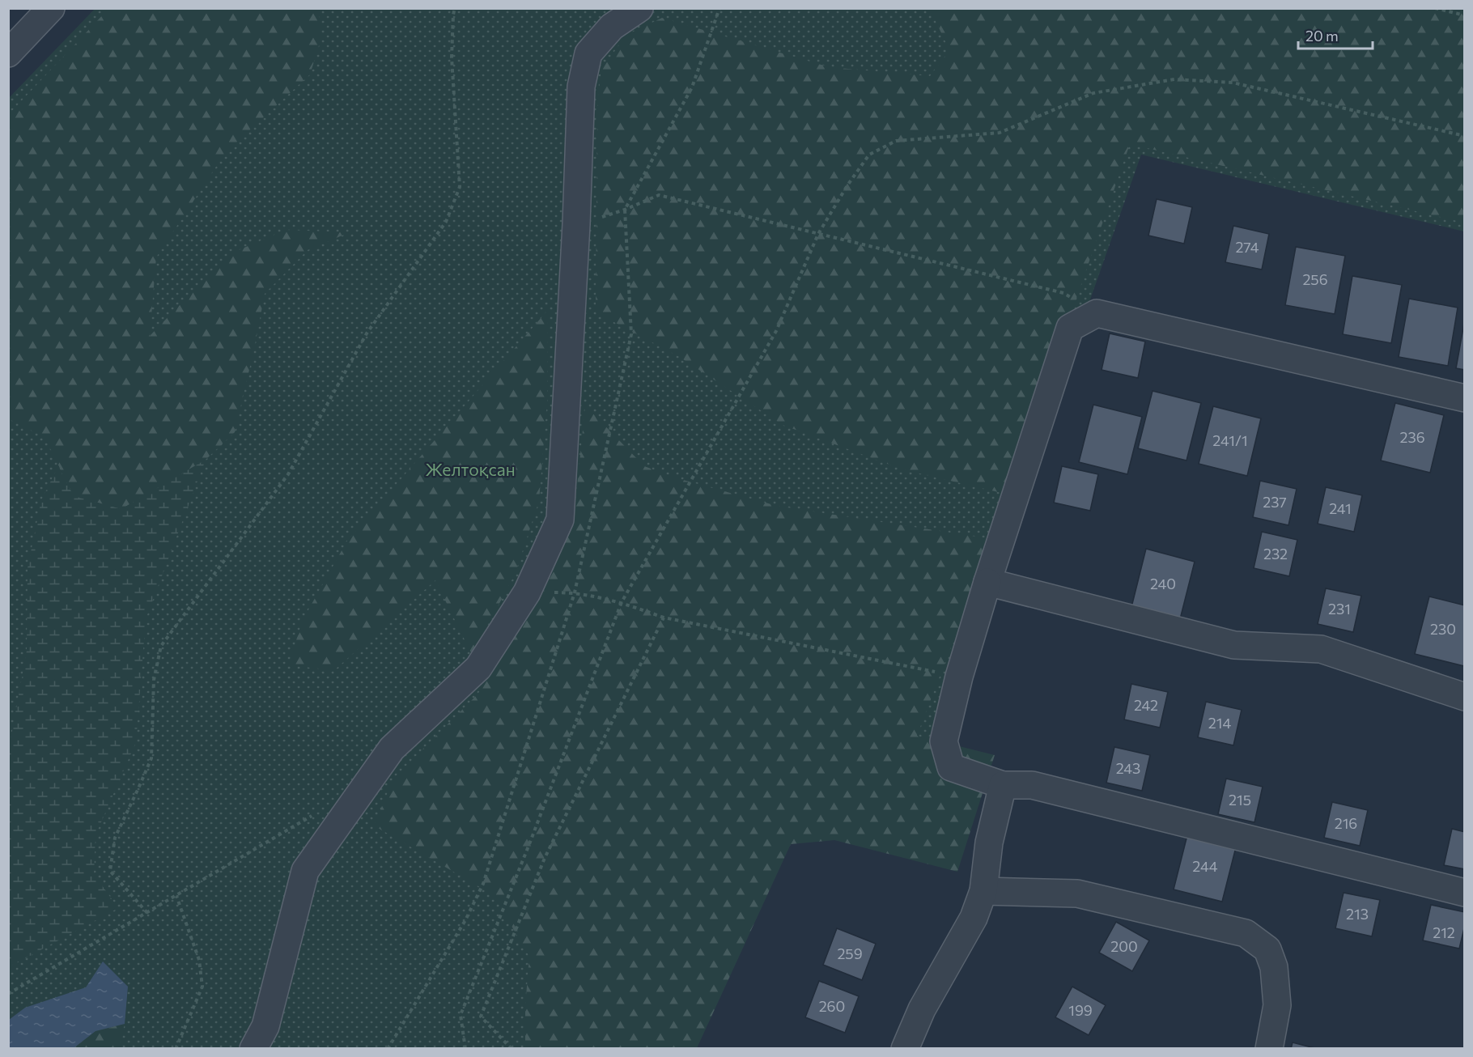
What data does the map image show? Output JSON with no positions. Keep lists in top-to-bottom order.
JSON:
{
  "parks": ["Желтоқсан"],
  "house_numbers": [
    "274",
    "256",
    "236",
    "241/1",
    "237",
    "241",
    "232",
    "240",
    "231",
    "230",
    "242",
    "214",
    "243",
    "215",
    "216",
    "244",
    "213",
    "212",
    "200",
    "259",
    "260",
    "199"
  ],
  "scale_bar": "20 m"
}
